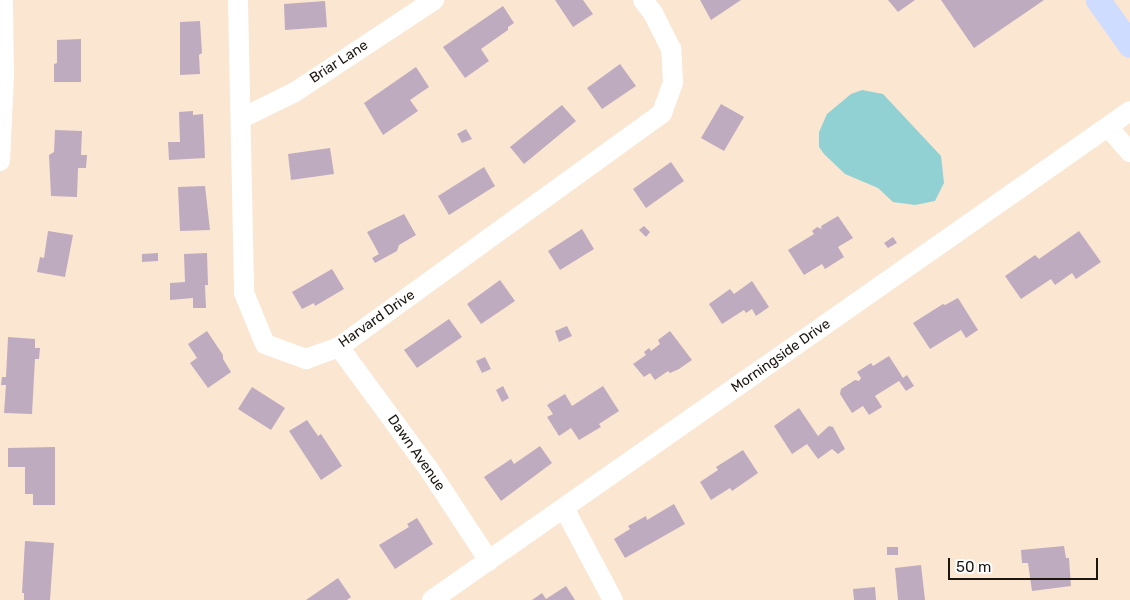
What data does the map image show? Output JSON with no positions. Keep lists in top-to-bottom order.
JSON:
{
  "streets": {
    "street": [
      "Briar Lane",
      "Harvard Drive",
      "Morningside Drive",
      "Dawn Avenue"
    ]
  },
  "crossings": [
    ["Briar Lane", "Harvard Drive"],
    ["Harvard Drive", "Dawn Avenue"],
    ["Morningside Drive", "Dawn Avenue"]
  ],
  "scale_bar": "50 m"
}
